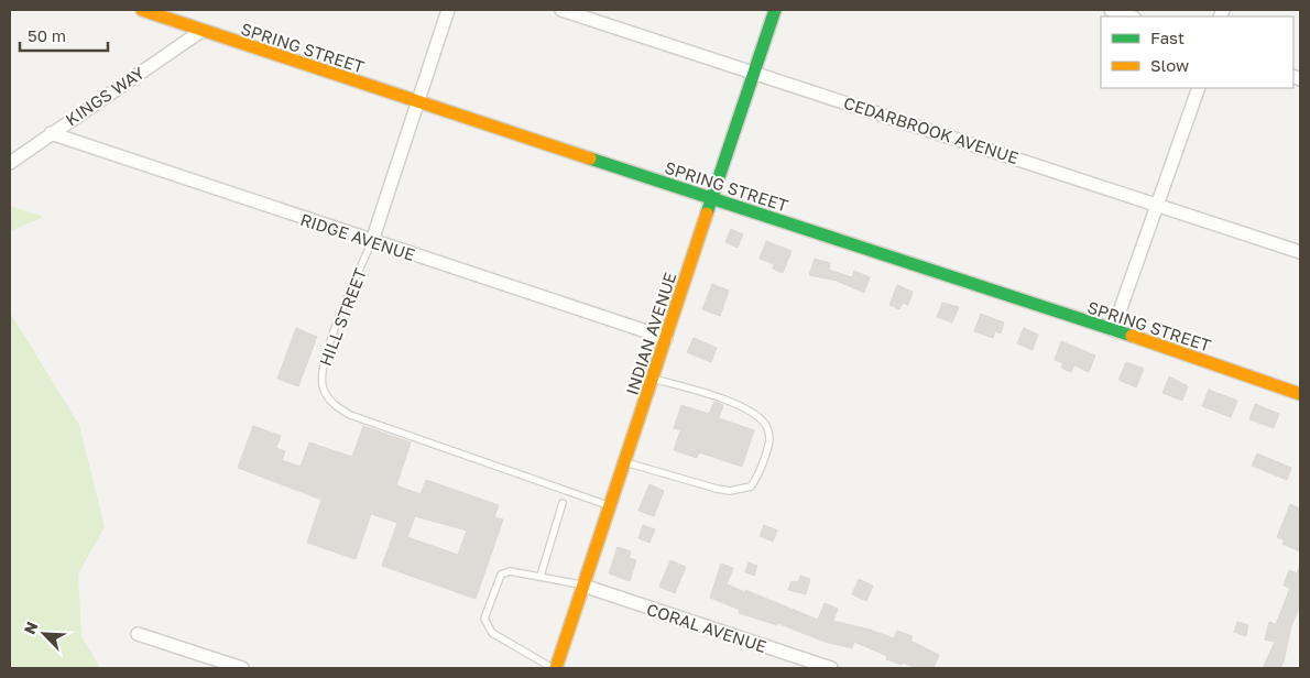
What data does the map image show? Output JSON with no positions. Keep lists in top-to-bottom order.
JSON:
{
  "streets": {
    "street": [
      "SPRING STREET",
      "KINGS WAY",
      "CEDARBROOK AVENUE",
      "RIDGE AVENUE",
      "HILL STREET",
      "INDIAN AVENUE",
      "CORAL AVENUE"
    ]
  },
  "crossings": [
    ["SPRING STREET", "KINGS WAY"],
    ["SPRING STREET", "HILL STREET"],
    ["SPRING STREET", "INDIAN AVENUE"],
    ["KINGS WAY", "RIDGE AVENUE"],
    ["CEDARBROOK AVENUE", "INDIAN AVENUE"],
    ["RIDGE AVENUE", "HILL STREET"],
    ["RIDGE AVENUE", "INDIAN AVENUE"],
    ["HILL STREET", "INDIAN AVENUE"],
    ["INDIAN AVENUE", "CORAL AVENUE"]
  ],
  "legend": ["Fast", "Slow"],
  "scale_bar": "50 m",
  "north": "top left"
}
